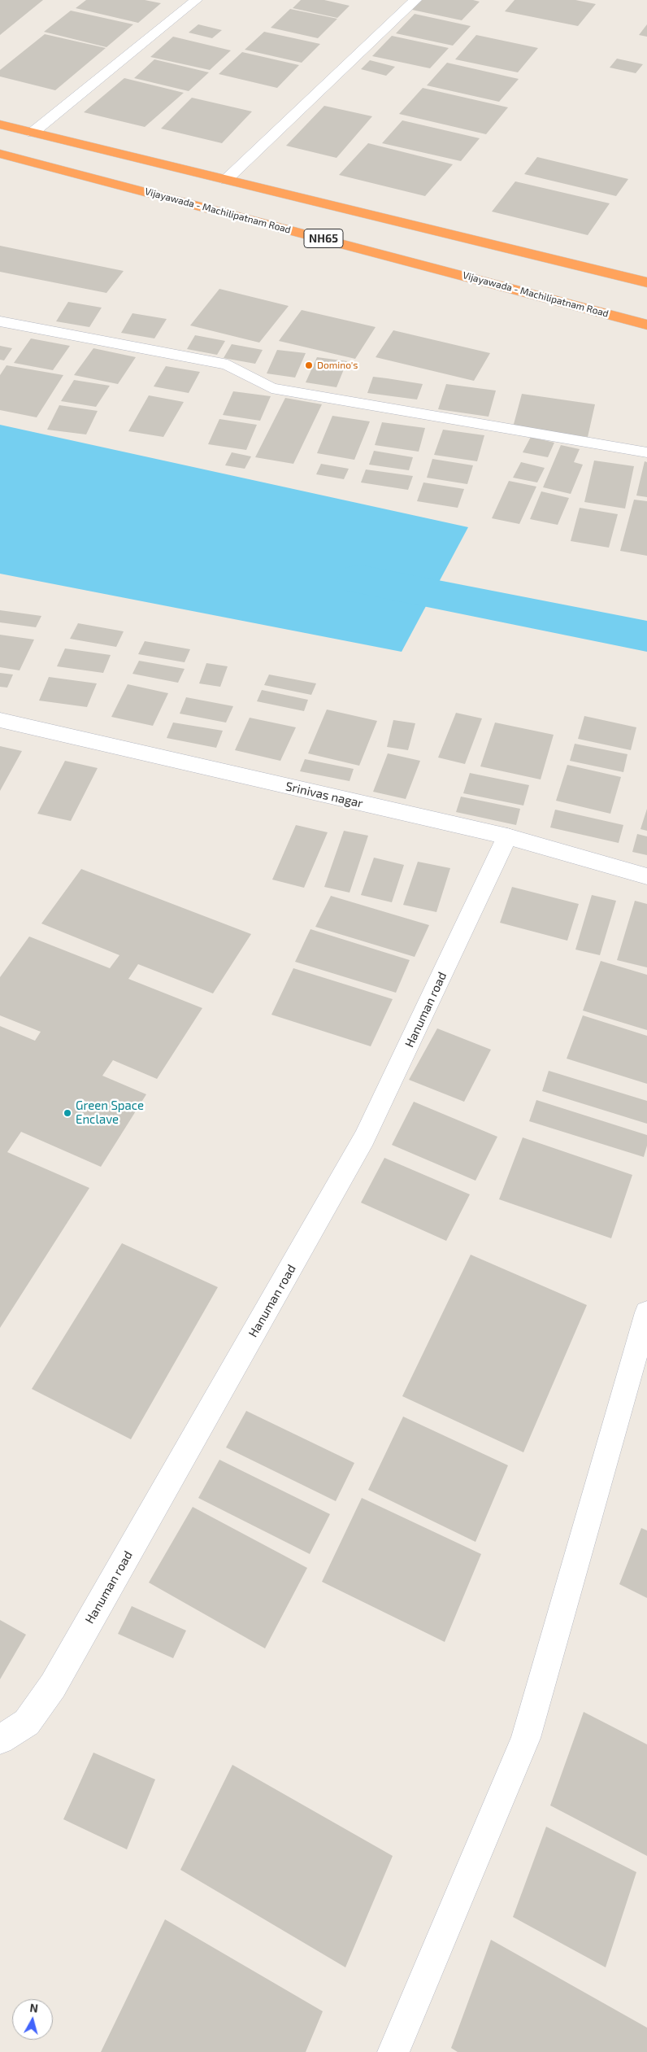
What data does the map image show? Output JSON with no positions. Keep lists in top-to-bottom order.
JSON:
{
  "streets": {
    "highway": ["Vijayawada - Machilipatnam Road", "NH65"],
    "street": ["Srinivas nagar", "Hanuman road"]
  },
  "crossings": [
    ["Srinivas nagar", "Hanuman road"]
  ],
  "places": ["Domino's", "Green Space Enclave"],
  "north": "top"
}
